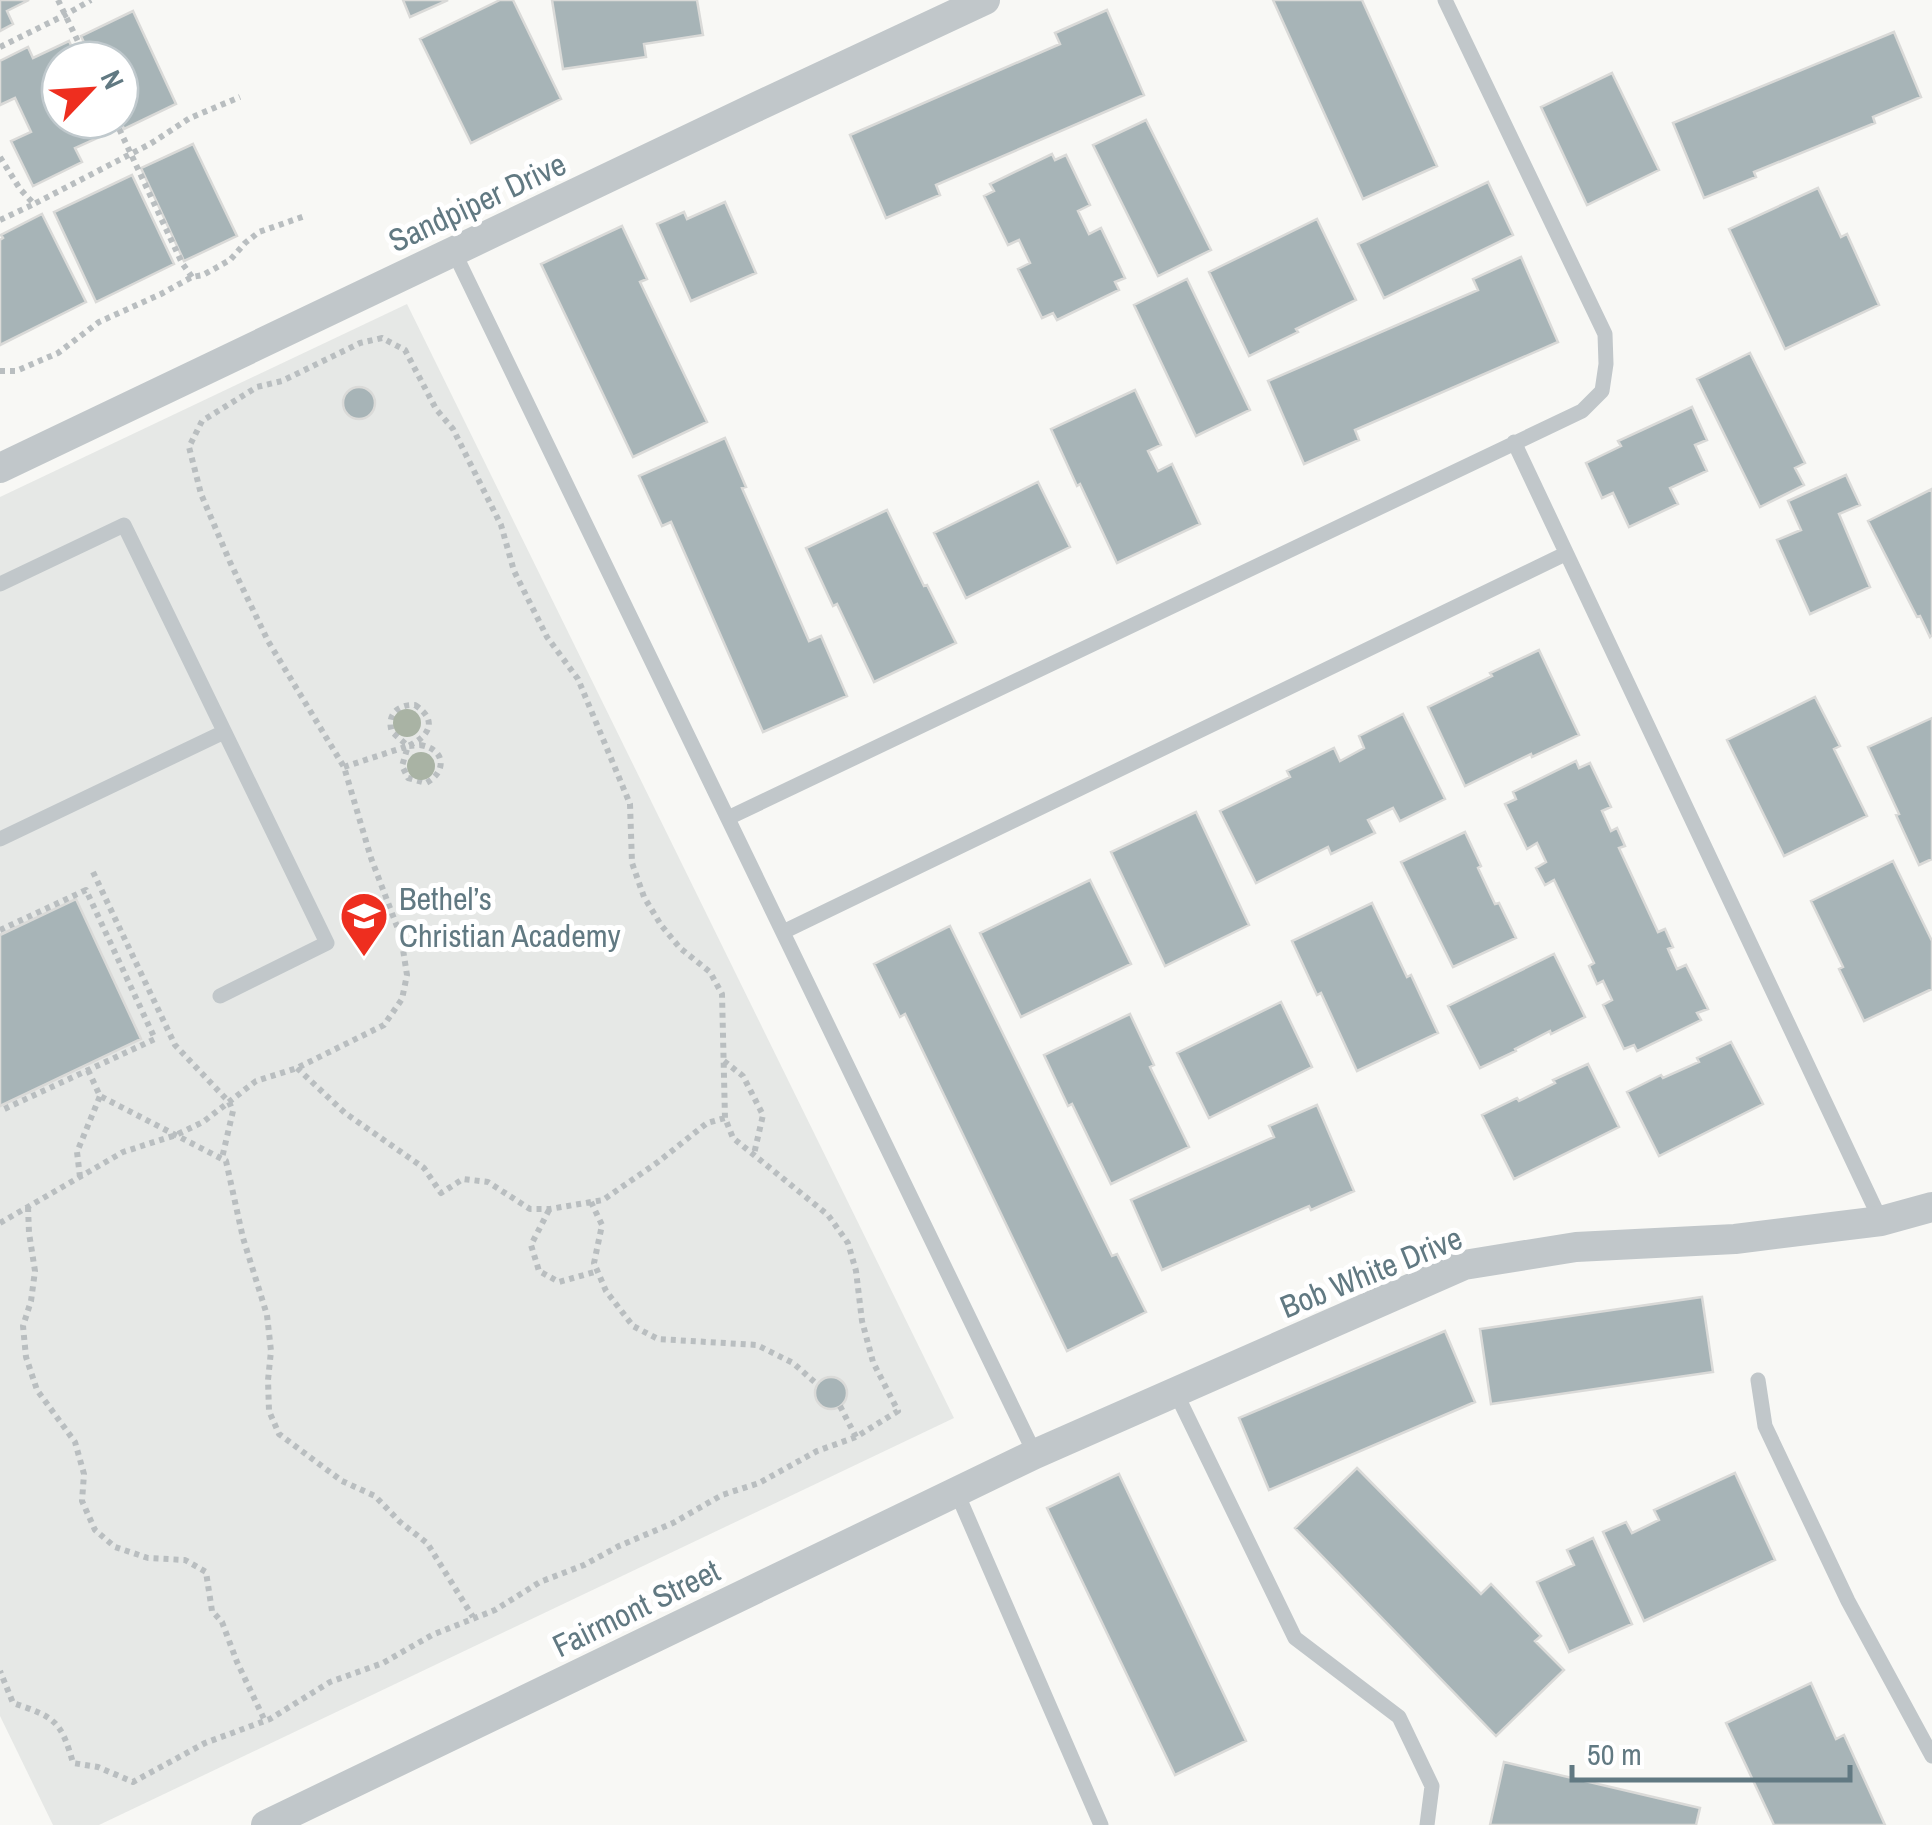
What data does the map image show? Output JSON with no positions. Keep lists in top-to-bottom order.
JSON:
{
  "streets": {
    "street": ["Sandpiper Drive", "Bob White Drive", "Fairmont Street"]
  },
  "crossings": [
    ["Bob White Drive", "Fairmont Street"]
  ],
  "places": {
    "school or university": ["Bethel’s Christian Academy"]
  },
  "scale_bar": "50 m",
  "north": "top right"
}
